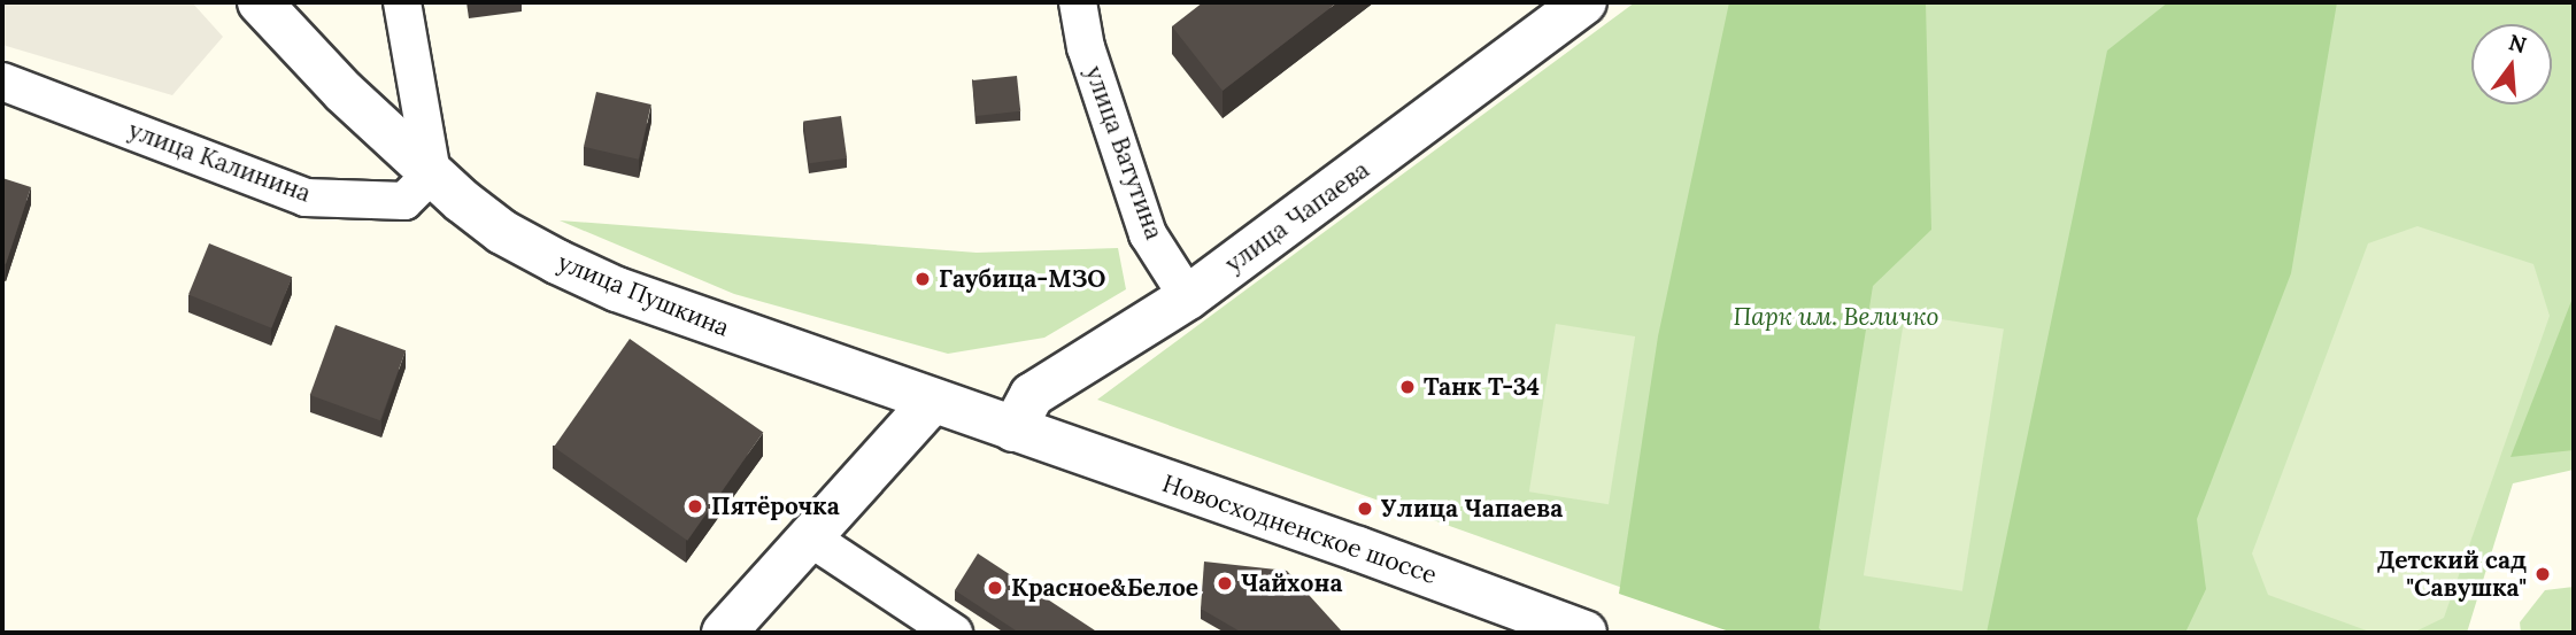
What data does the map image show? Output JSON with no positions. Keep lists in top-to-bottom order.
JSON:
{
  "streets": {
    "street": [
      "улица Ватутина",
      "улица Калинина",
      "улица Чапаева",
      "улица Пушкина",
      "Новосходненское шоссе"
    ]
  },
  "crossings": [
    ["улица Ватутина", "улица Чапаева"],
    ["улица Калинина", "улица Пушкина"],
    ["улица Чапаева", "улица Пушкина"],
    ["улица Чапаева", "Новосходненское шоссе"],
    ["улица Пушкина", "Новосходненское шоссе"]
  ],
  "parks": ["Парк им. Величко"],
  "places": [
    "Гаубица-МЗО",
    "Танк Т-34",
    "Пятёрочка",
    "Улица Чапаева",
    "Детский сад \"Савушка\"",
    "Чайхона",
    "Красное&Белое"
  ],
  "north": "top"
}
